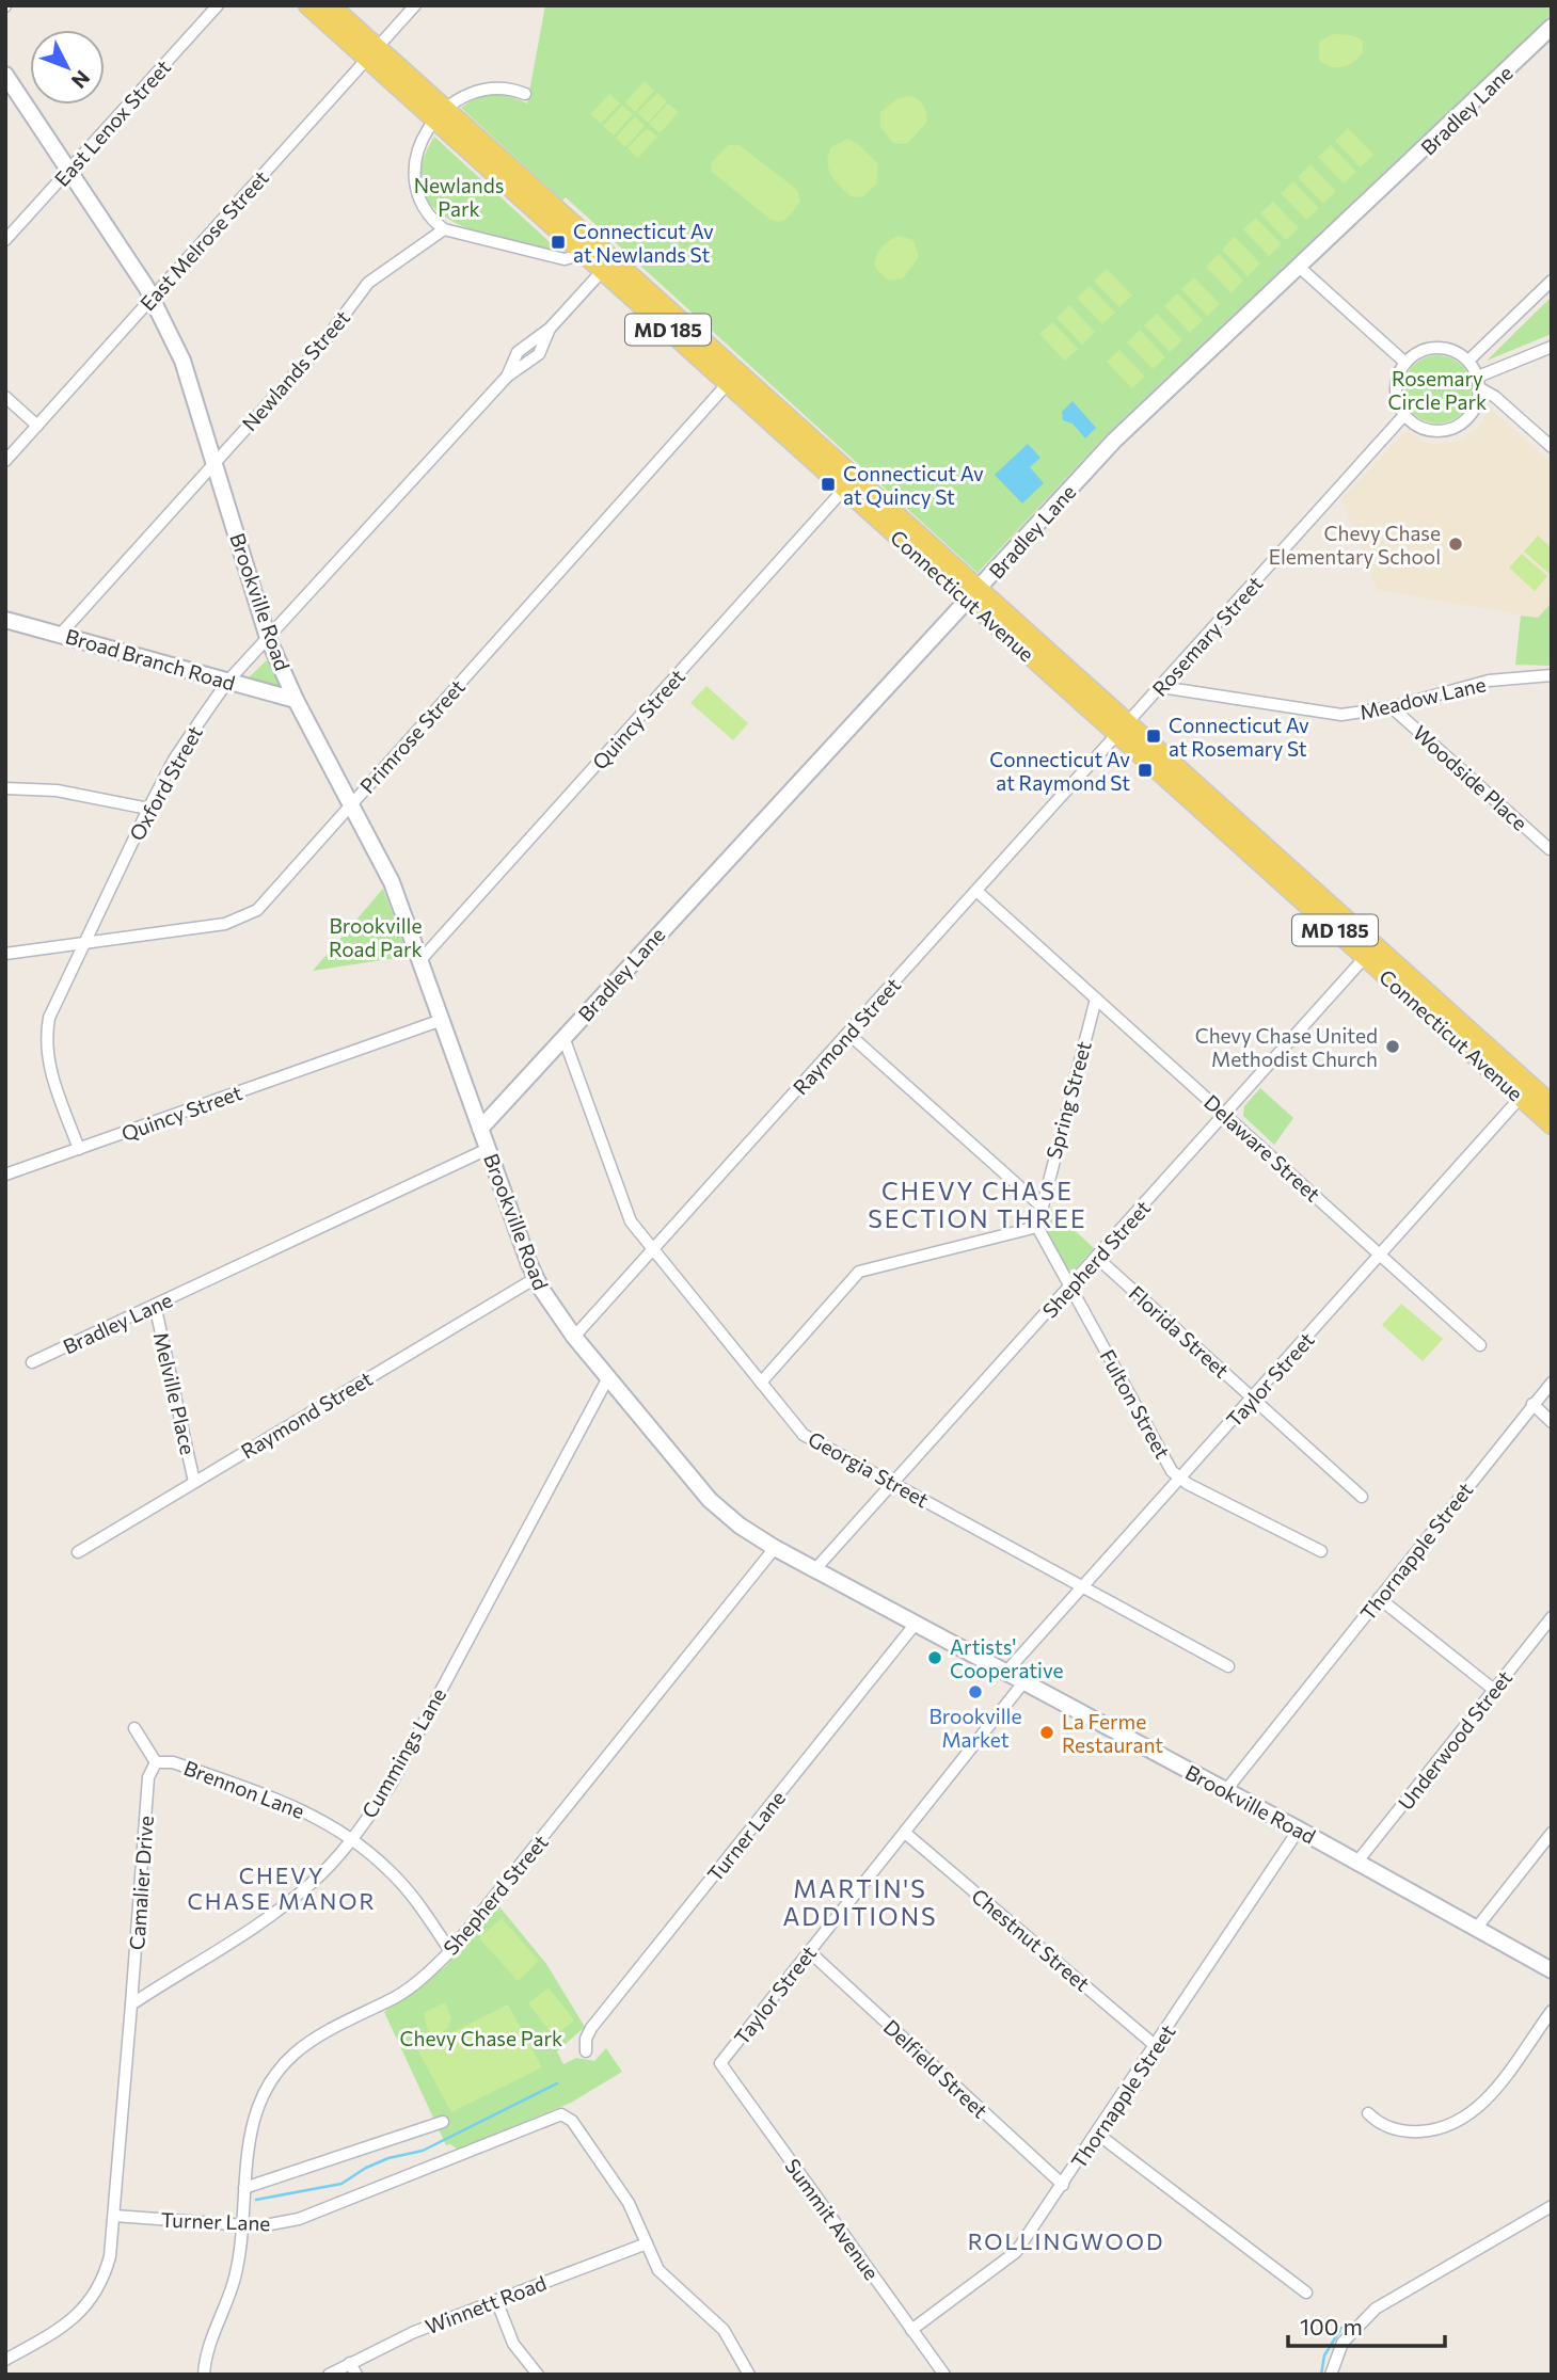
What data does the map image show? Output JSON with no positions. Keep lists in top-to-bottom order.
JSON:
{
  "streets": {
    "main road": [
      "Bradley Lane",
      "MD 185",
      "Connecticut Avenue",
      "Brookville Road",
      "Broad Branch Road"
    ],
    "street": [
      "East Lenox Street",
      "East Melrose Street",
      "Newlands Street",
      "Rosemary Street",
      "Meadow Lane",
      "Quincy Street",
      "Primrose Street",
      "Woodside Place",
      "Oxford Street",
      "Raymond Street",
      "Spring Street",
      "Delaware Street",
      "Shepherd Street",
      "Florida Street",
      "Taylor Street",
      "Melville Place",
      "Fulton Street",
      "Georgia Street",
      "Thornapple Street",
      "Underwood Street",
      "Cummings Lane",
      "Brennon Lane",
      "Turner Lane",
      "Camalier Drive",
      "Chestnut Street",
      "Delfield Street",
      "Summit Avenue",
      "Winnett Road"
    ]
  },
  "crossings": [
    ["Bradley Lane", "Connecticut Avenue"],
    ["Bradley Lane", "Brookville Road"],
    ["Bradley Lane", "Melville Place"],
    ["Bradley Lane", "Georgia Street"],
    ["East Lenox Street", "Brookville Road"],
    ["East Melrose Street", "Connecticut Avenue"],
    ["East Melrose Street", "Brookville Road"],
    ["Newlands Street", "Brookville Road"],
    ["Newlands Street", "Broad Branch Road"],
    ["Connecticut Avenue", "Rosemary Street"],
    ["Connecticut Avenue", "Quincy Street"],
    ["Connecticut Avenue", "Primrose Street"],
    ["Connecticut Avenue", "Oxford Street"],
    ["Connecticut Avenue", "Raymond Street"],
    ["Connecticut Avenue", "Shepherd Street"],
    ["Connecticut Avenue", "Taylor Street"],
    ["Brookville Road", "Broad Branch Road"],
    ["Brookville Road", "Quincy Street"],
    ["Brookville Road", "Primrose Street"],
    ["Brookville Road", "Oxford Street"],
    ["Brookville Road", "Raymond Street"],
    ["Brookville Road", "Shepherd Street"],
    ["Brookville Road", "Taylor Street"],
    ["Brookville Road", "Thornapple Street"],
    ["Brookville Road", "Underwood Street"],
    ["Brookville Road", "Cummings Lane"],
    ["Brookville Road", "Turner Lane"],
    ["Rosemary Street", "Meadow Lane"],
    ["Rosemary Street", "Raymond Street"],
    ["Broad Branch Road", "Oxford Street"],
    ["Meadow Lane", "Woodside Place"],
    ["Quincy Street", "Oxford Street"],
    ["Primrose Street", "Oxford Street"],
    ["Raymond Street", "Delaware Street"],
    ["Raymond Street", "Melville Place"],
    ["Raymond Street", "Georgia Street"],
    ["Spring Street", "Delaware Street"],
    ["Spring Street", "Fulton Street"],
    ["Delaware Street", "Shepherd Street"],
    ["Delaware Street", "Taylor Street"],
    ["Shepherd Street", "Florida Street"],
    ["Shepherd Street", "Fulton Street"],
    ["Shepherd Street", "Georgia Street"],
    ["Shepherd Street", "Brennon Lane"],
    ["Shepherd Street", "Turner Lane"],
    ["Florida Street", "Taylor Street"],
    ["Taylor Street", "Fulton Street"],
    ["Taylor Street", "Georgia Street"],
    ["Taylor Street", "Chestnut Street"],
    ["Taylor Street", "Delfield Street"],
    ["Taylor Street", "Summit Avenue"],
    ["Thornapple Street", "Chestnut Street"],
    ["Thornapple Street", "Delfield Street"],
    ["Thornapple Street", "Summit Avenue"],
    ["Cummings Lane", "Brennon Lane"],
    ["Cummings Lane", "Camalier Drive"],
    ["Brennon Lane", "Camalier Drive"],
    ["Turner Lane", "Winnett Road"]
  ],
  "districts": [
    "CHEVY CHASE SECTION THREE",
    "CHEVY CHASE MANOR",
    "MARTIN'S ADDITIONS",
    "ROLLINGWOOD"
  ],
  "parks": [
    "Newlands Park",
    "Rosemary Circle Park",
    "Brookville Road Park",
    "Chevy Chase Park"
  ],
  "places": {
    "transit": [
      "Connecticut Av at Newlands St",
      "Connecticut Av at Quincy St",
      "Connecticut Av at Rosemary St",
      "Connecticut Av at Raymond St"
    ],
    "other": [
      "Chevy Chase Elementary School",
      "Chevy Chase United Methodist Church",
      "Artists' Cooperative",
      "Brookville Market",
      "La Ferme Restaurant"
    ]
  },
  "scale_bar": "100 m",
  "north": "bottom right"
}
